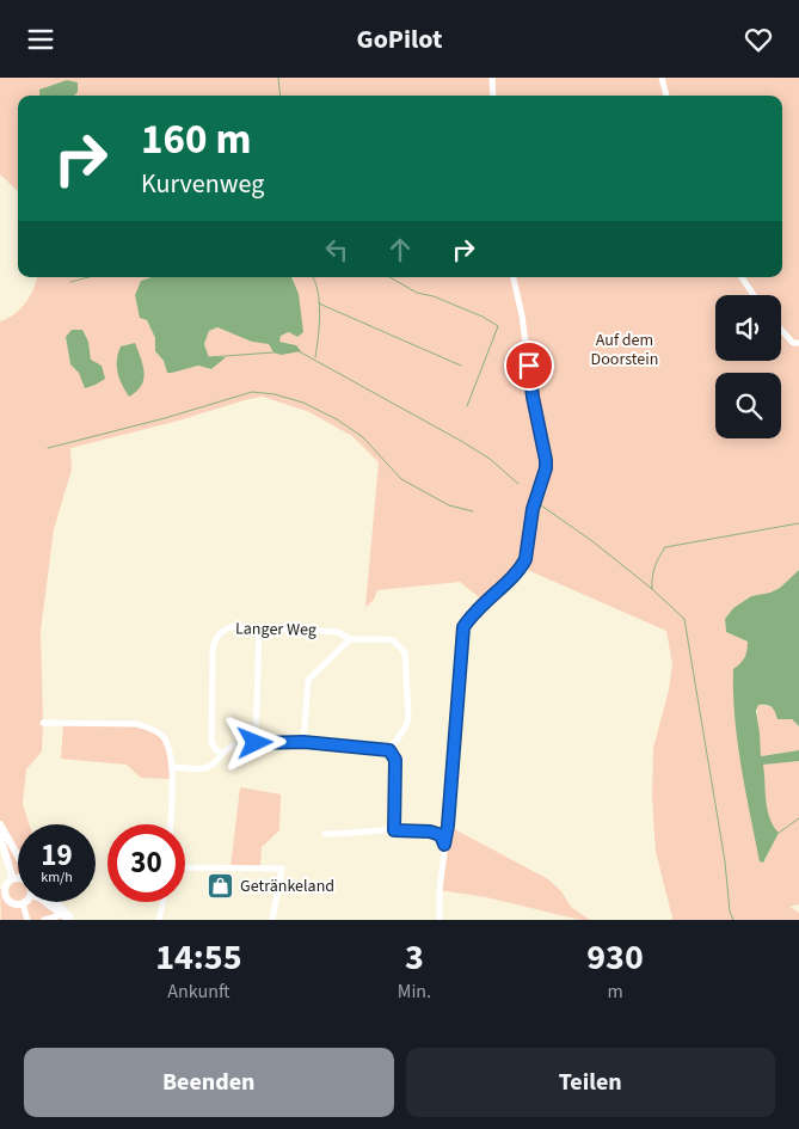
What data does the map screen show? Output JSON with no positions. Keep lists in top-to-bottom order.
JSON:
{
  "streets": {
    "street": ["Langer Weg"]
  },
  "parks": ["Auf dem Doorstein"],
  "places": {
    "shop": ["Getränkeland"]
  },
  "page": {
    "header": "GoPilot",
    "turn": ["160 m", "Kurvenweg"],
    "speed": "19 km/h",
    "limit": "30",
    "eta": [
      "14:55",
      "Ankunft",
      "3",
      "Min.",
      "930",
      "m"
    ],
    "buttons": ["Beenden", "Teilen"]
  }
}
